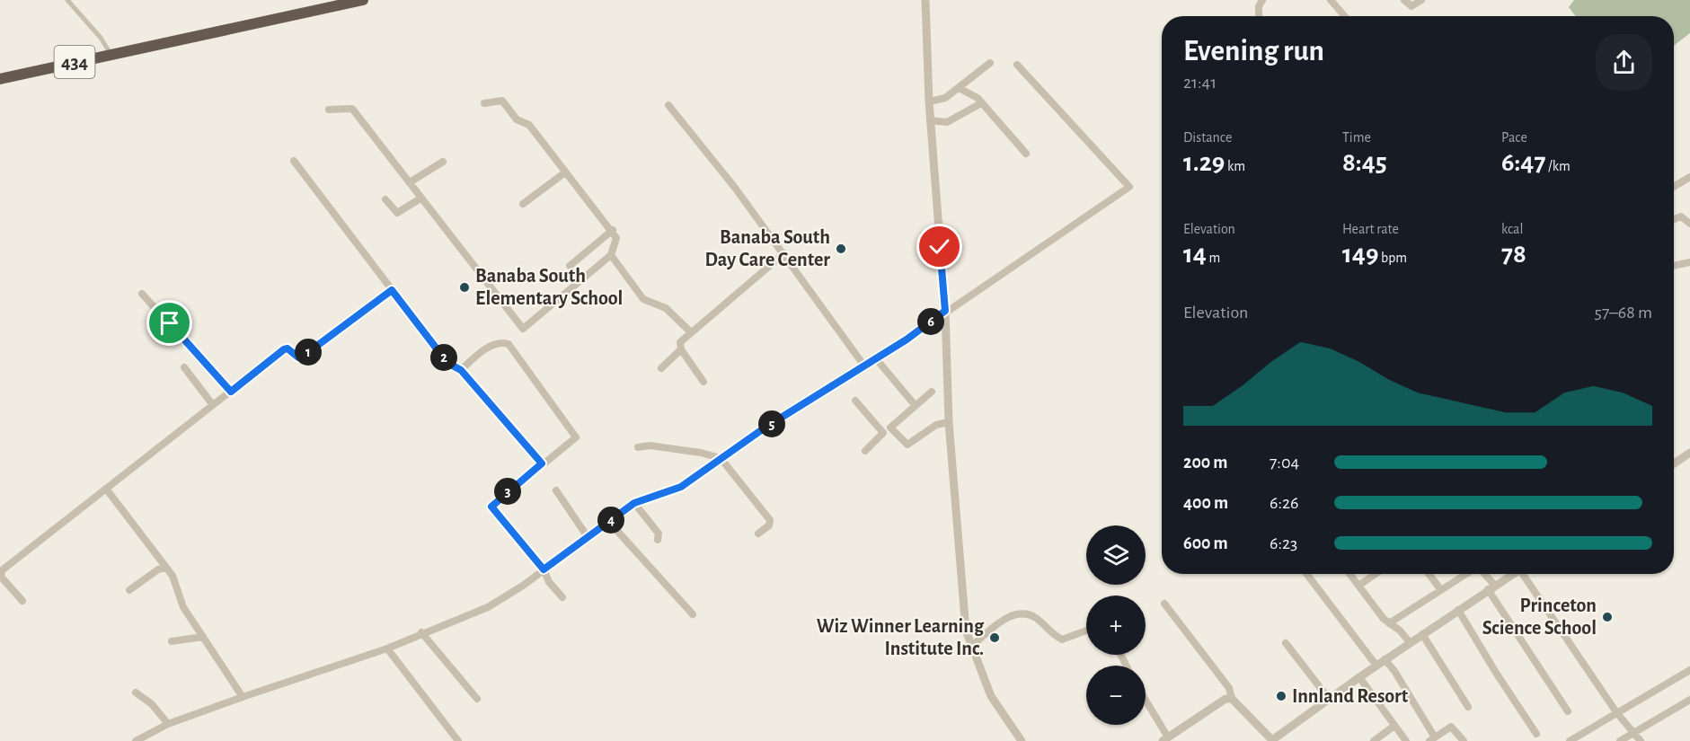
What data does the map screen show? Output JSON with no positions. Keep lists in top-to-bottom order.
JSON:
{
  "streets": {
    "highway": ["434"]
  },
  "places": [
    "Banaba South Day Care Center",
    "Banaba South Elementary School",
    "Princeton Science School",
    "Wiz Winner Learning Institute Inc.",
    "Innland Resort"
  ],
  "page": {
    "heading": ["Evening run", "21:41"],
    "stats": [
      ["Distance", "1.29 km"],
      ["Time", "8:45"],
      ["Pace", "6:47 /km"],
      ["Elevation", "14 m"],
      ["Heart rate", "149 bpm"],
      ["kcal", "78"]
    ],
    "chart": ["Elevation", "57–68 m"],
    "pins": [
      "6",
      "1",
      "2",
      "5",
      "3",
      "4"
    ],
    "list": [
      {
        "name": "200 m",
        "note": "7:04"
      },
      {
        "name": "400 m",
        "note": "6:26"
      },
      {
        "name": "600 m",
        "note": "6:23"
      }
    ],
    "map_buttons": ["+", "−"]
  }
}
